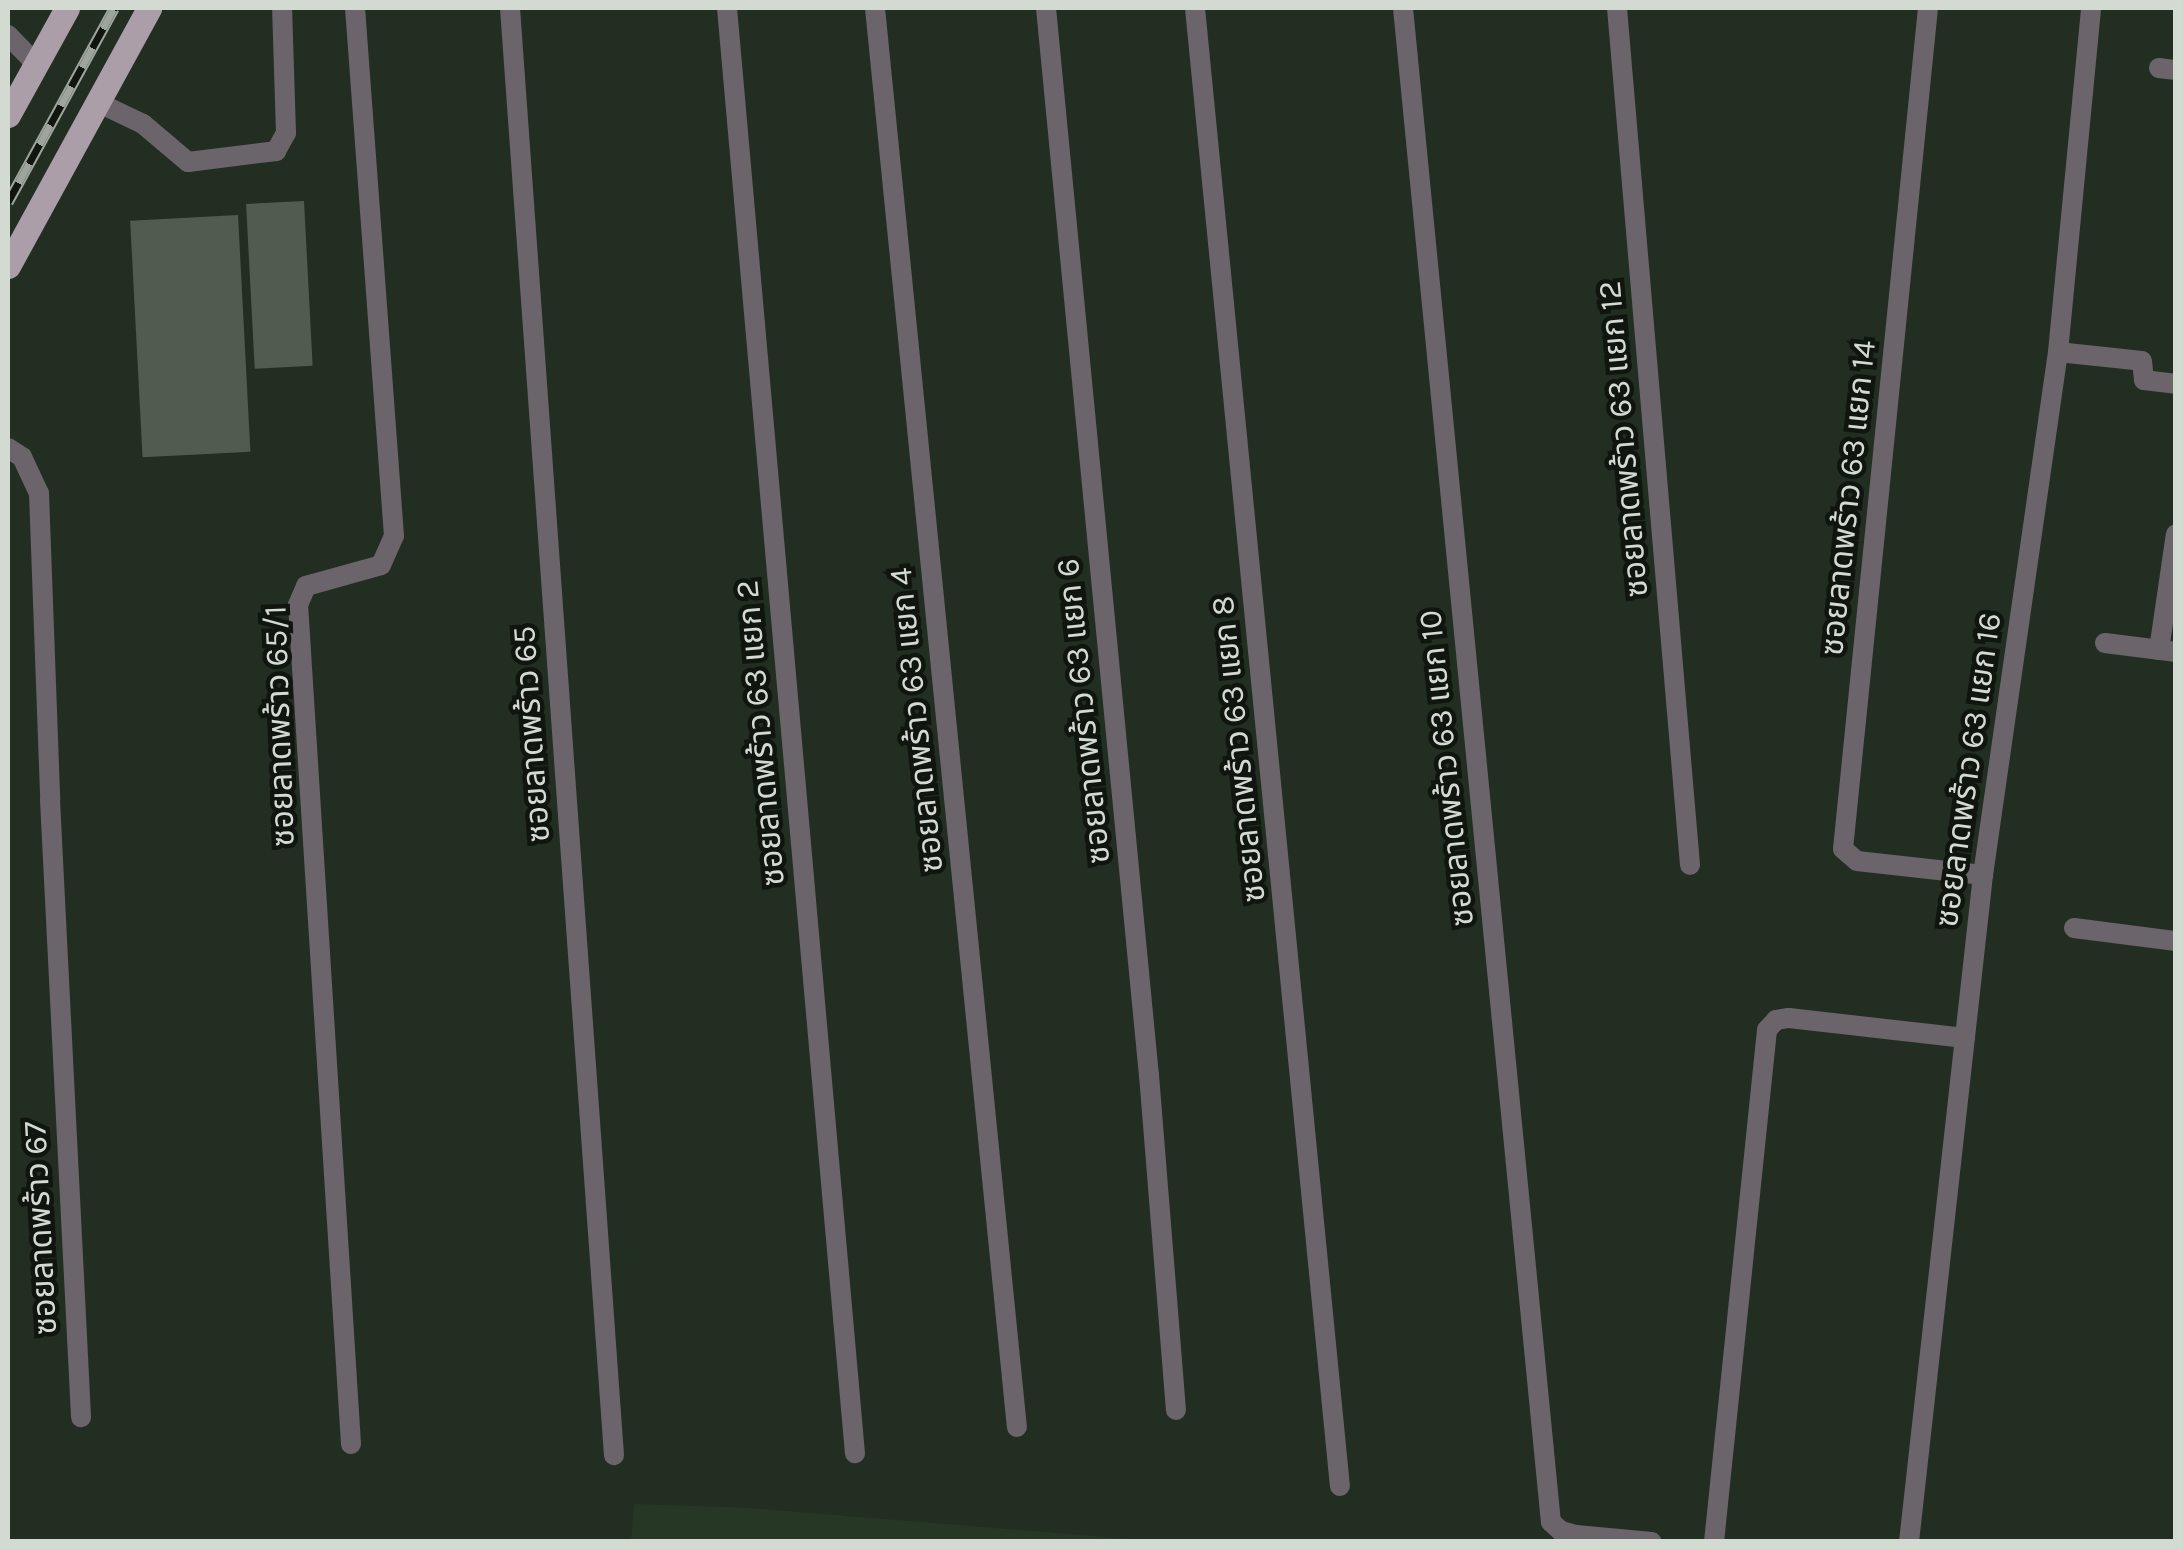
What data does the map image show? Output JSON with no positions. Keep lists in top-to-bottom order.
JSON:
{
  "streets": {
    "street": [
      "ซอยลาดพร้าว 63 แยก 12",
      "ซอยลาดพร้าว 63 แยก 14",
      "ซอยลาดพร้าว 63 แยก 6",
      "ซอยลาดพร้าว 63 แยก 4",
      "ซอยลาดพร้าว 65/1",
      "ซอยลาดพร้าว 63 แยก 2",
      "ซอยลาดพร้าว 65",
      "ซอยลาดพร้าว 63 แยก 8",
      "ซอยลาดพร้าว 63 แยก 10",
      "ซอยลาดพร้าว 63 แยก 16",
      "ซอยลาดพร้าว 67"
    ]
  },
  "crossings": [
    ["ซอยลาดพร้าว 63 แยก 14", "ซอยลาดพร้าว 63 แยก 16"]
  ]
}
